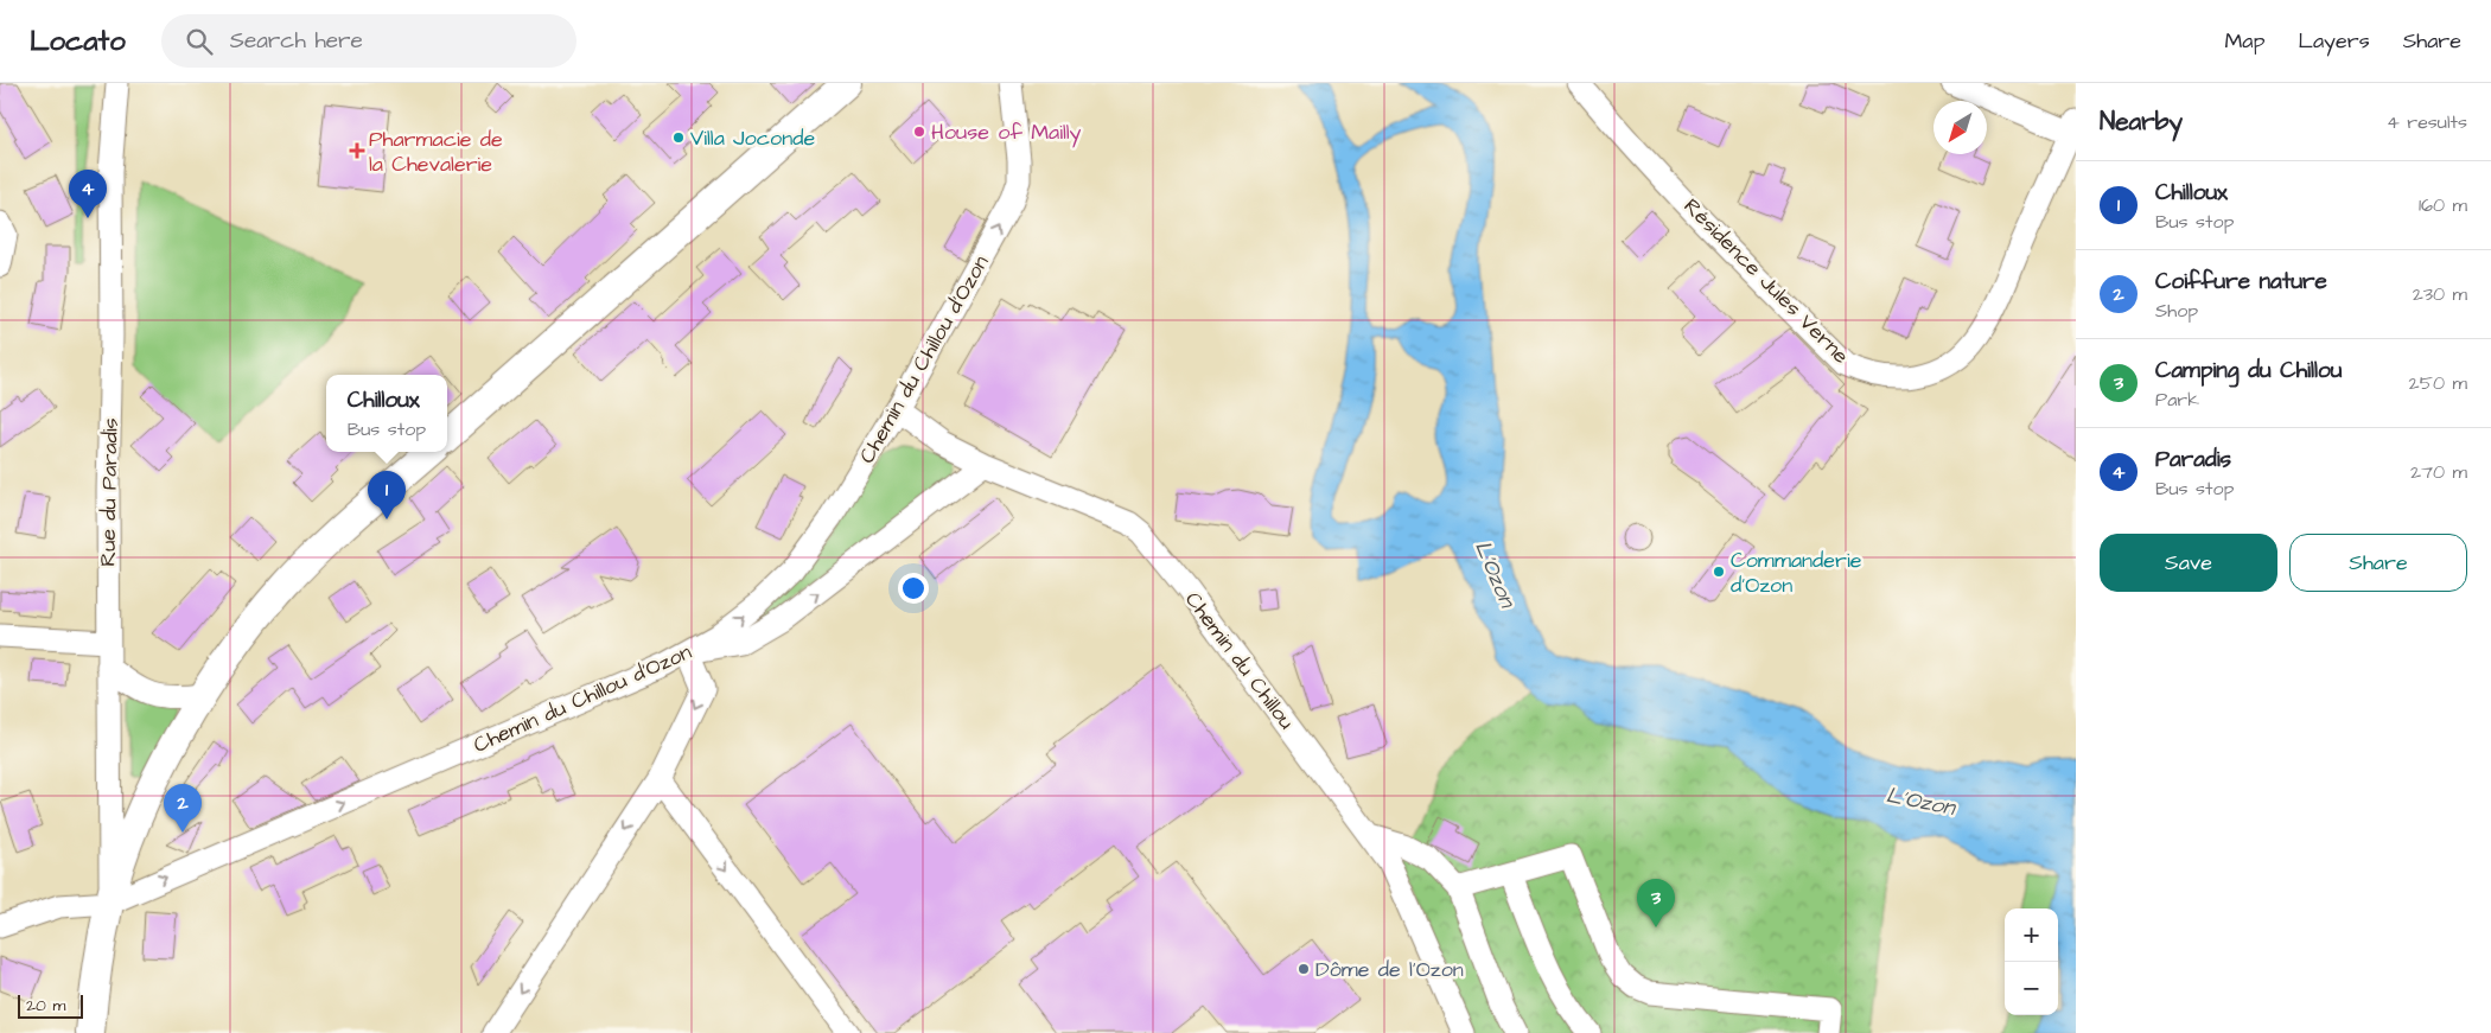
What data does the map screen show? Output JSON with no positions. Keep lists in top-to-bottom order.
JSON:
{
  "streets": {
    "street": [
      "Résidence Jules Verne",
      "Chemin du Chillou d'Ozon",
      "Rue du Paradis",
      "Chemin du Chillou"
    ]
  },
  "crossings": [
    ["Chemin du Chillou d'Ozon", "Rue du Paradis"],
    ["Chemin du Chillou d'Ozon", "Chemin du Chillou"]
  ],
  "water": ["L'Ozon"],
  "places": {
    "other": [
      "House of Mailly",
      "Villa Joconde",
      "Commanderie d'Ozon",
      "Dôme de l'Ozon"
    ],
    "health": ["Pharmacie de la Chevalerie"]
  },
  "scale_bar": "20 m",
  "north": "bottom left",
  "page": {
    "header": "Locato",
    "search": "Search here",
    "nav": ["Map", "Layers", "Share"],
    "heading": ["Nearby", "4 results"],
    "list": [
      {
        "mark": "1",
        "name": "Chilloux",
        "note": "Bus stop",
        "value": "160 m"
      },
      {
        "mark": "2",
        "name": "Coiffure nature",
        "note": "Shop",
        "value": "230 m"
      },
      {
        "mark": "3",
        "name": "Camping du Chillou",
        "note": "Park",
        "value": "250 m"
      },
      {
        "mark": "4",
        "name": "Paradis",
        "note": "Bus stop",
        "value": "270 m"
      }
    ],
    "pins": [
      "4",
      "1",
      "2",
      "3"
    ],
    "popup": ["Chilloux", "Bus stop"],
    "buttons": ["Save", "Share"],
    "map_buttons": ["+", "−"],
    "scale": "20 m"
  }
}
